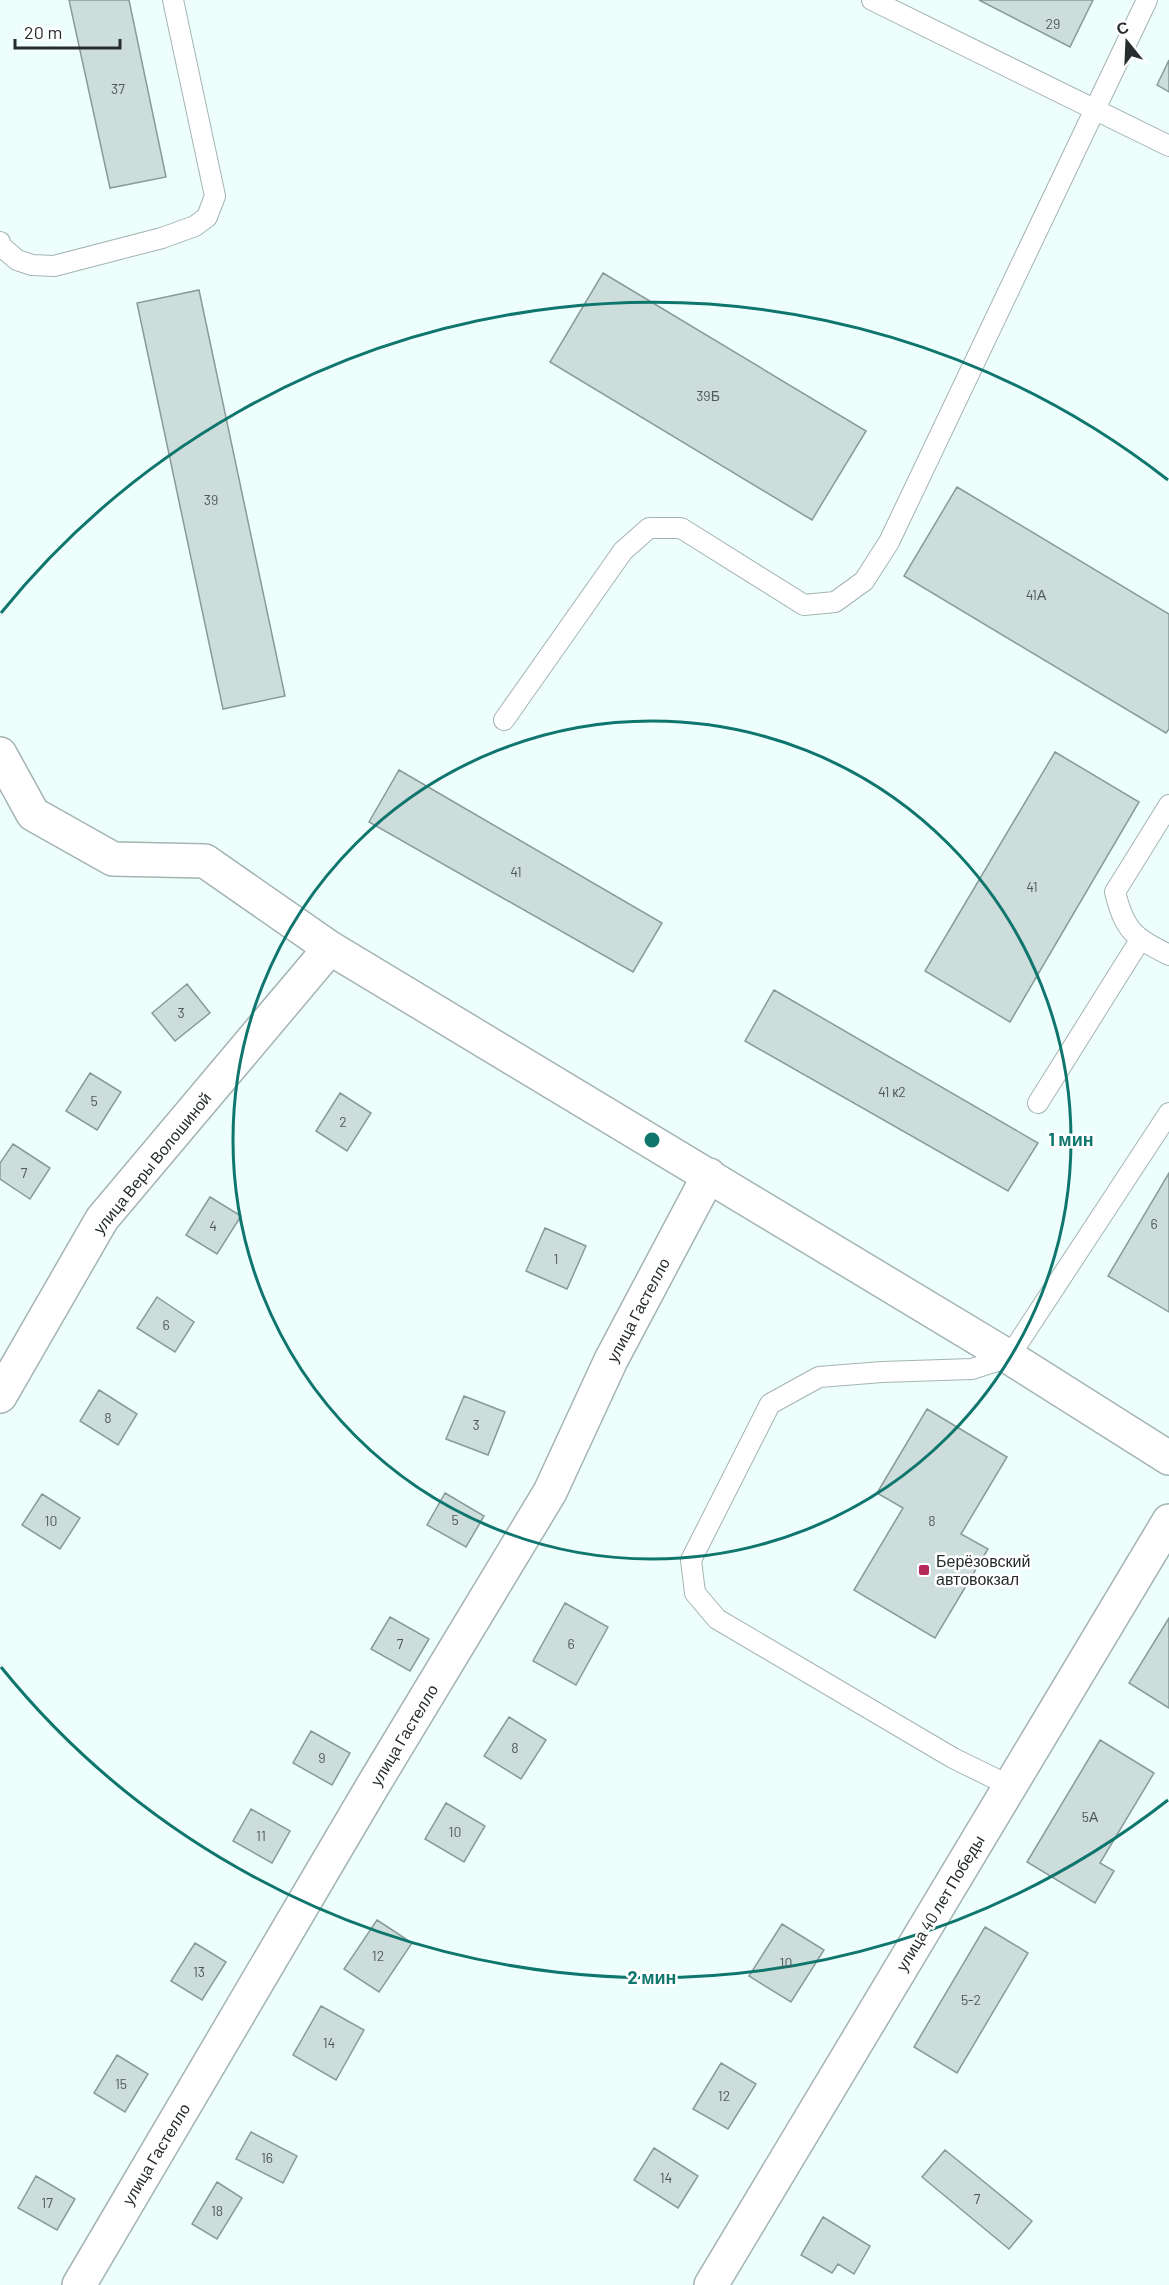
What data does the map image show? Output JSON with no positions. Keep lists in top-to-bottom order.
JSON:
{
  "streets": {
    "street": ["улица Веры Волошиной", "улица Гастелло", "улица 40 лет Победы"]
  },
  "places": {
    "transit": ["Берёзовский автовокзал"]
  },
  "house_numbers": [
    "29",
    "37",
    "39Б",
    "39",
    "41А",
    "41",
    "41",
    "3",
    "41 к2",
    "5",
    "2",
    "7",
    "6",
    "4",
    "1",
    "6",
    "8",
    "3",
    "5",
    "10",
    "8",
    "7",
    "6",
    "8",
    "9",
    "5А",
    "10",
    "11",
    "12",
    "10",
    "13",
    "5-2",
    "14",
    "15",
    "12",
    "16",
    "14",
    "7",
    "17",
    "18"
  ],
  "scale_bar": "20 m",
  "north": "top",
  "rings": ["1 мин", "2 мин"]
}
